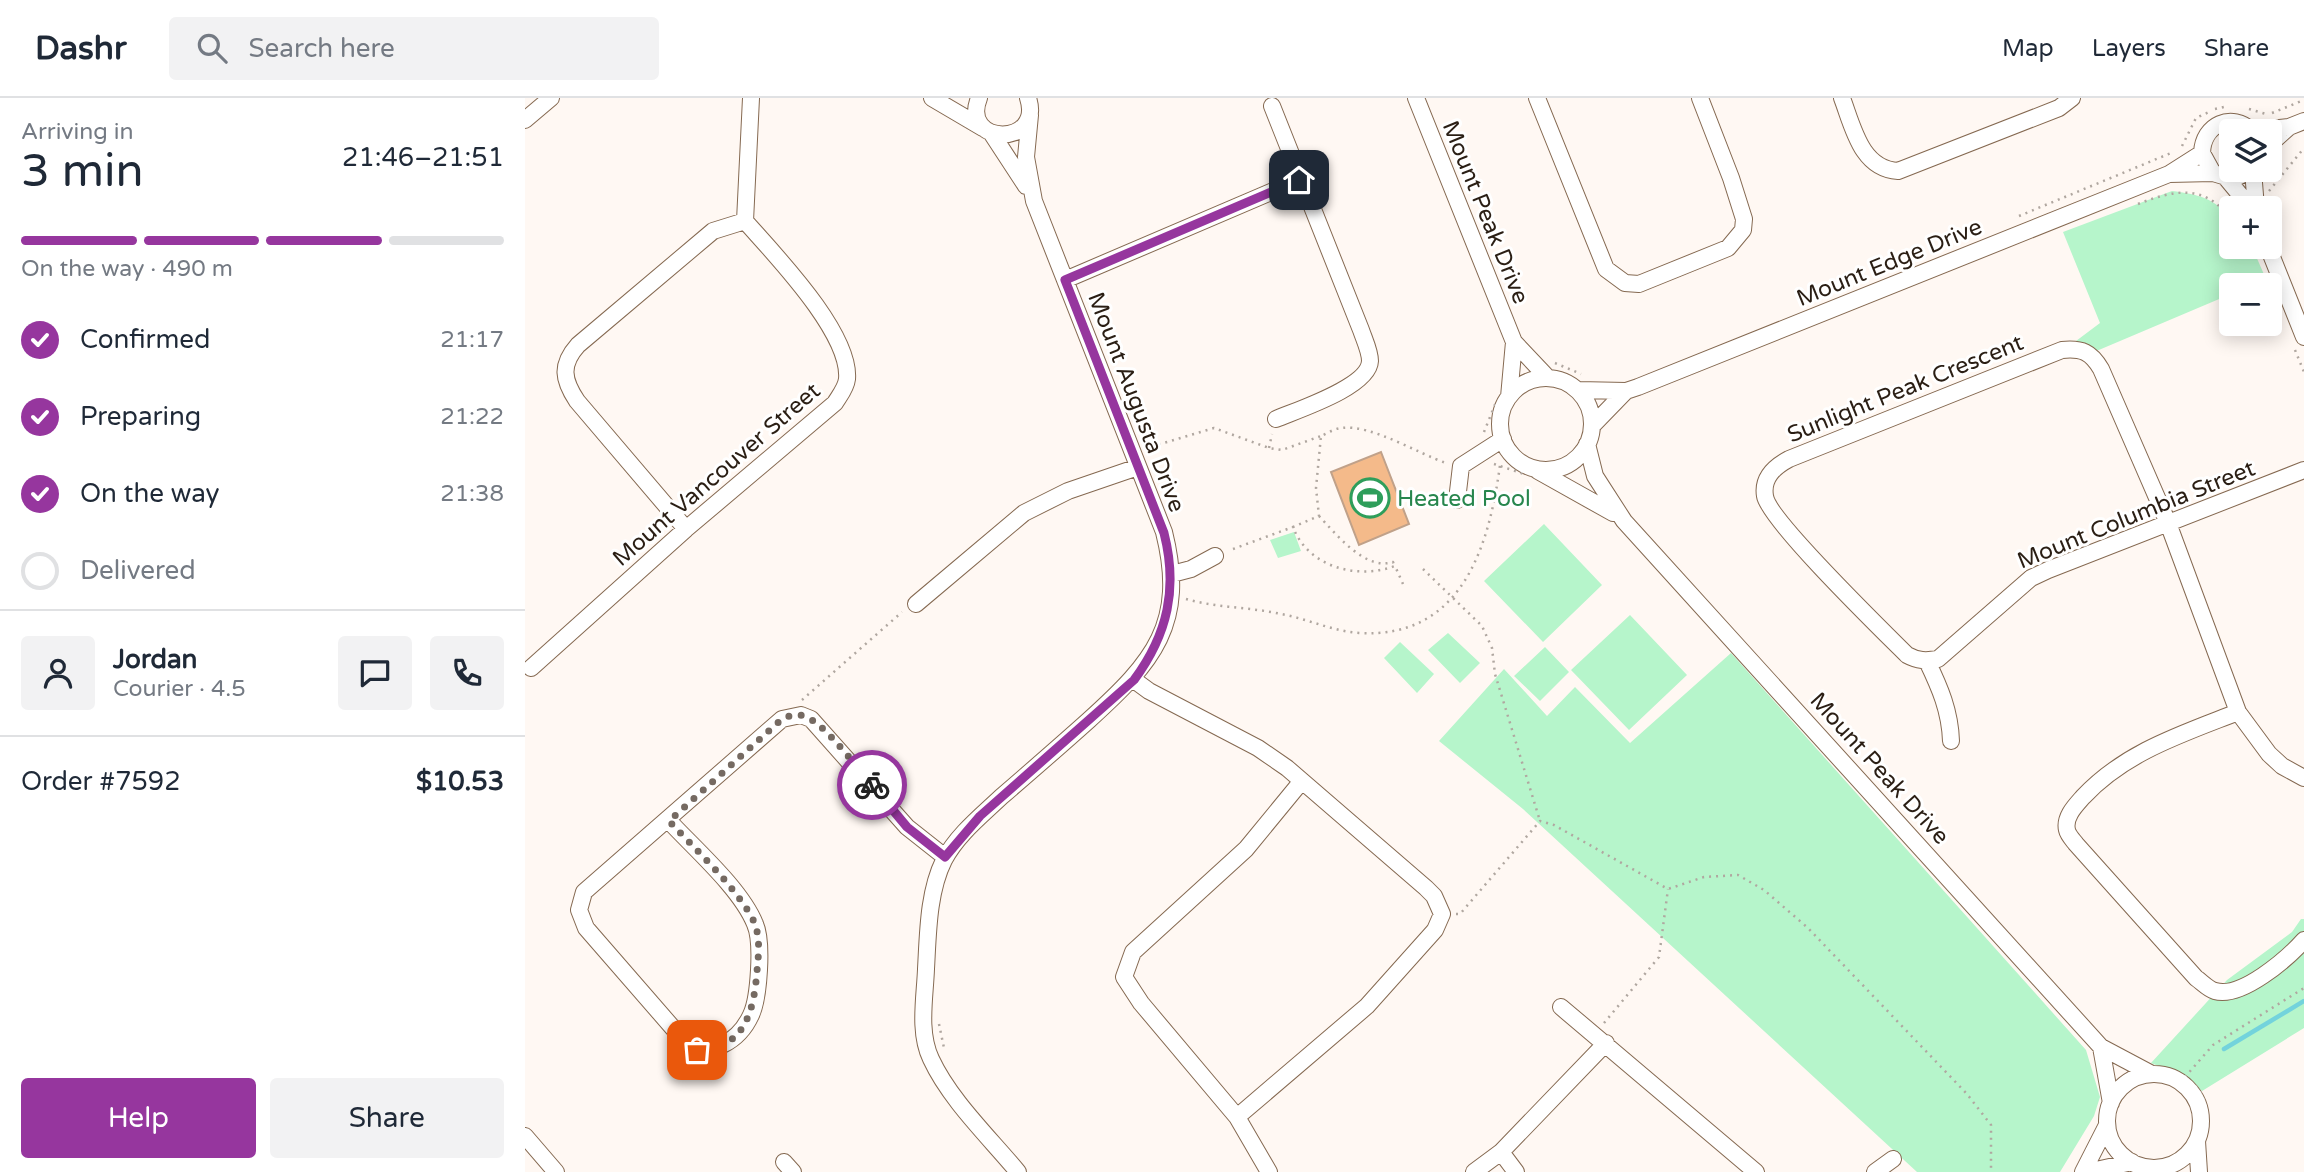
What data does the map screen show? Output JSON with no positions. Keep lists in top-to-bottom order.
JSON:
{
  "streets": {
    "street": [
      "Mount Peak Drive",
      "Mount Edge Drive",
      "Sunlight Peak Crescent",
      "Mount Augusta Drive",
      "Mount Vancouver Street",
      "Mount Columbia Street"
    ]
  },
  "crossings": [
    ["Mount Peak Drive", "Mount Edge Drive"],
    ["Sunlight Peak Crescent", "Mount Columbia Street"]
  ],
  "places": {
    "sports": ["Heated Pool"]
  },
  "page": {
    "header": "Dashr",
    "search": "Search here",
    "nav": ["Map", "Layers", "Share"],
    "heading": ["3 min", "Arriving in", "21:46–21:51"],
    "panel": [
      "Jordan",
      "Courier · 4.5",
      "Order #7592",
      "$10.53"
    ],
    "map_buttons": ["+", "−"],
    "bar": "On the way · 490 m",
    "list": [
      ["Confirmed", "21:17"],
      ["Preparing", "21:22"],
      ["On the way", "21:38"],
      "Delivered"
    ],
    "buttons": ["Help", "Share"]
  }
}
